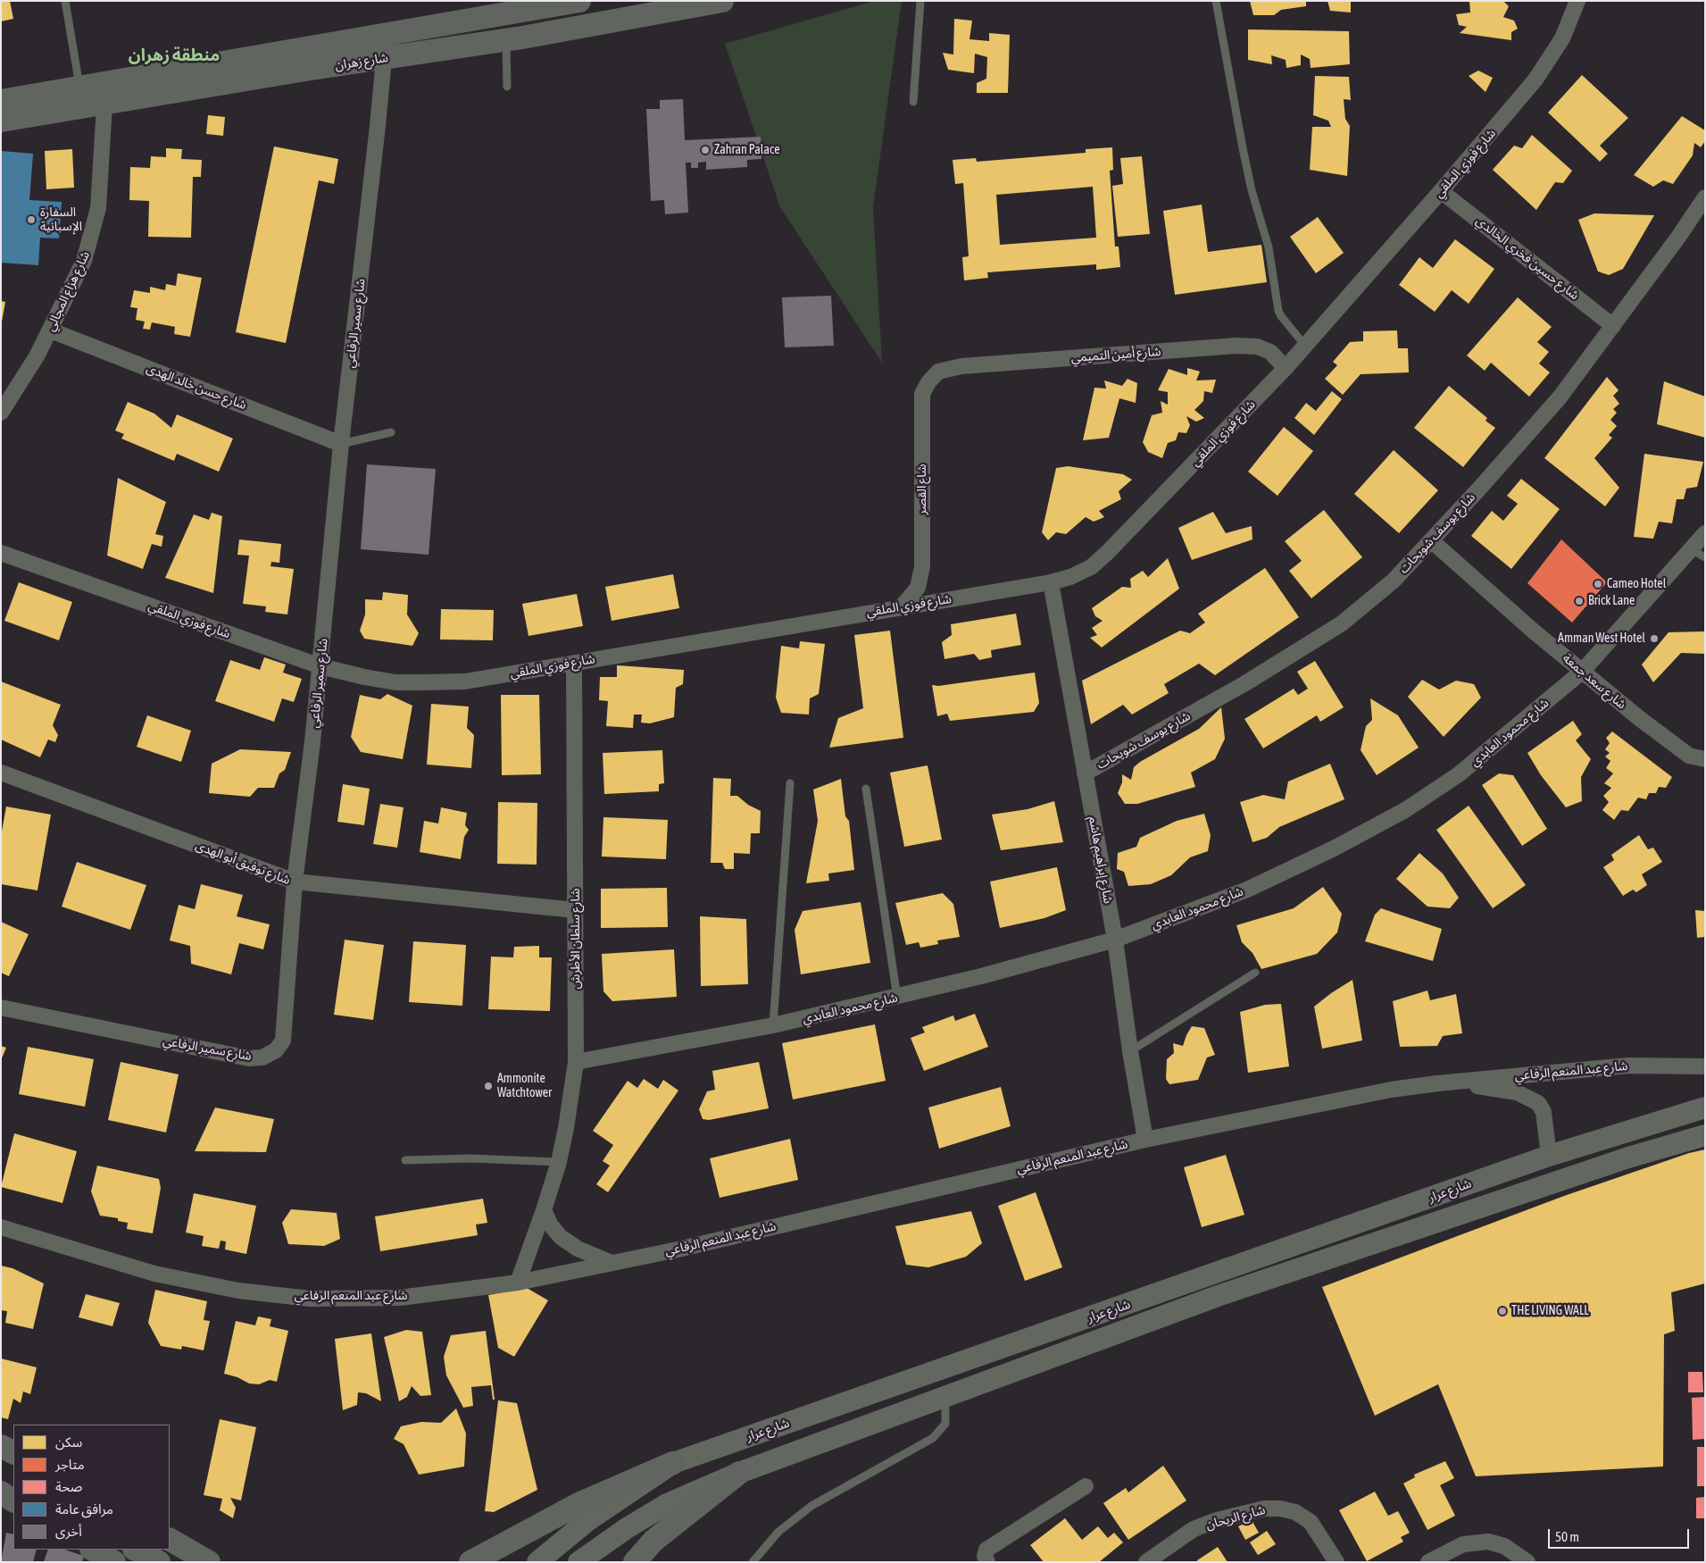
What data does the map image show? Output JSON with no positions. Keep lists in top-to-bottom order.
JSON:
{
  "streets": {
    "main road": ["شارع زهران", "شارع عرار"],
    "street": [
      "شارع فوزي الملقي",
      "شارع حسين فخري الخالدي",
      "شارع هزاع المجالي",
      "شارع سمير الرفاعي",
      "شارع أمين التميمي",
      "شارع حسن خالد الهدى",
      "شاع القصر",
      "شارع يوسف شويحات",
      "شارع سعد جمعة",
      "شارع محمود العابدي",
      "شارع إبراهيم هاشم",
      "شارع توفيق أبو الهدى",
      "شارع سلطان الأطرش",
      "شارع عبد المنعم الرفاعي",
      "شارع الريحان"
    ]
  },
  "crossings": [
    ["شارع زهران", "شارع هزاع المجالي"],
    ["شارع زهران", "شارع سمير الرفاعي"],
    ["شارع فوزي الملقي", "شارع حسين فخري الخالدي"],
    ["شارع فوزي الملقي", "شارع سمير الرفاعي"],
    ["شارع فوزي الملقي", "شارع أمين التميمي"],
    ["شارع فوزي الملقي", "شاع القصر"],
    ["شارع فوزي الملقي", "شارع إبراهيم هاشم"],
    ["شارع فوزي الملقي", "شارع سلطان الأطرش"],
    ["شارع حسين فخري الخالدي", "شارع يوسف شويحات"],
    ["شارع هزاع المجالي", "شارع حسن خالد الهدى"],
    ["شارع سمير الرفاعي", "شارع حسن خالد الهدى"],
    ["شارع سمير الرفاعي", "شارع توفيق أبو الهدى"],
    ["شارع أمين التميمي", "شاع القصر"],
    ["شارع يوسف شويحات", "شارع سعد جمعة"],
    ["شارع يوسف شويحات", "شارع إبراهيم هاشم"],
    ["شارع سعد جمعة", "شارع محمود العابدي"],
    ["شارع محمود العابدي", "شارع إبراهيم هاشم"],
    ["شارع محمود العابدي", "شارع سلطان الأطرش"],
    ["شارع إبراهيم هاشم", "شارع عبد المنعم الرفاعي"],
    ["شارع توفيق أبو الهدى", "شارع سلطان الأطرش"],
    ["شارع سلطان الأطرش", "شارع عبد المنعم الرفاعي"],
    ["شارع عبد المنعم الرفاعي", "شارع عرار"]
  ],
  "districts": ["منطقة زهران"],
  "places": [
    "Zahran Palace",
    "السفارة الإسبانية",
    "Cameo Hotel",
    "Brick Lane",
    "Amman West Hotel",
    "Ammonite Watchtower",
    "THE LIVING WALL"
  ],
  "legend": [
    "سكن",
    "متاجر",
    "صحة",
    "مرافق عامة",
    "أخرى"
  ],
  "scale_bar": "50 m"
}
